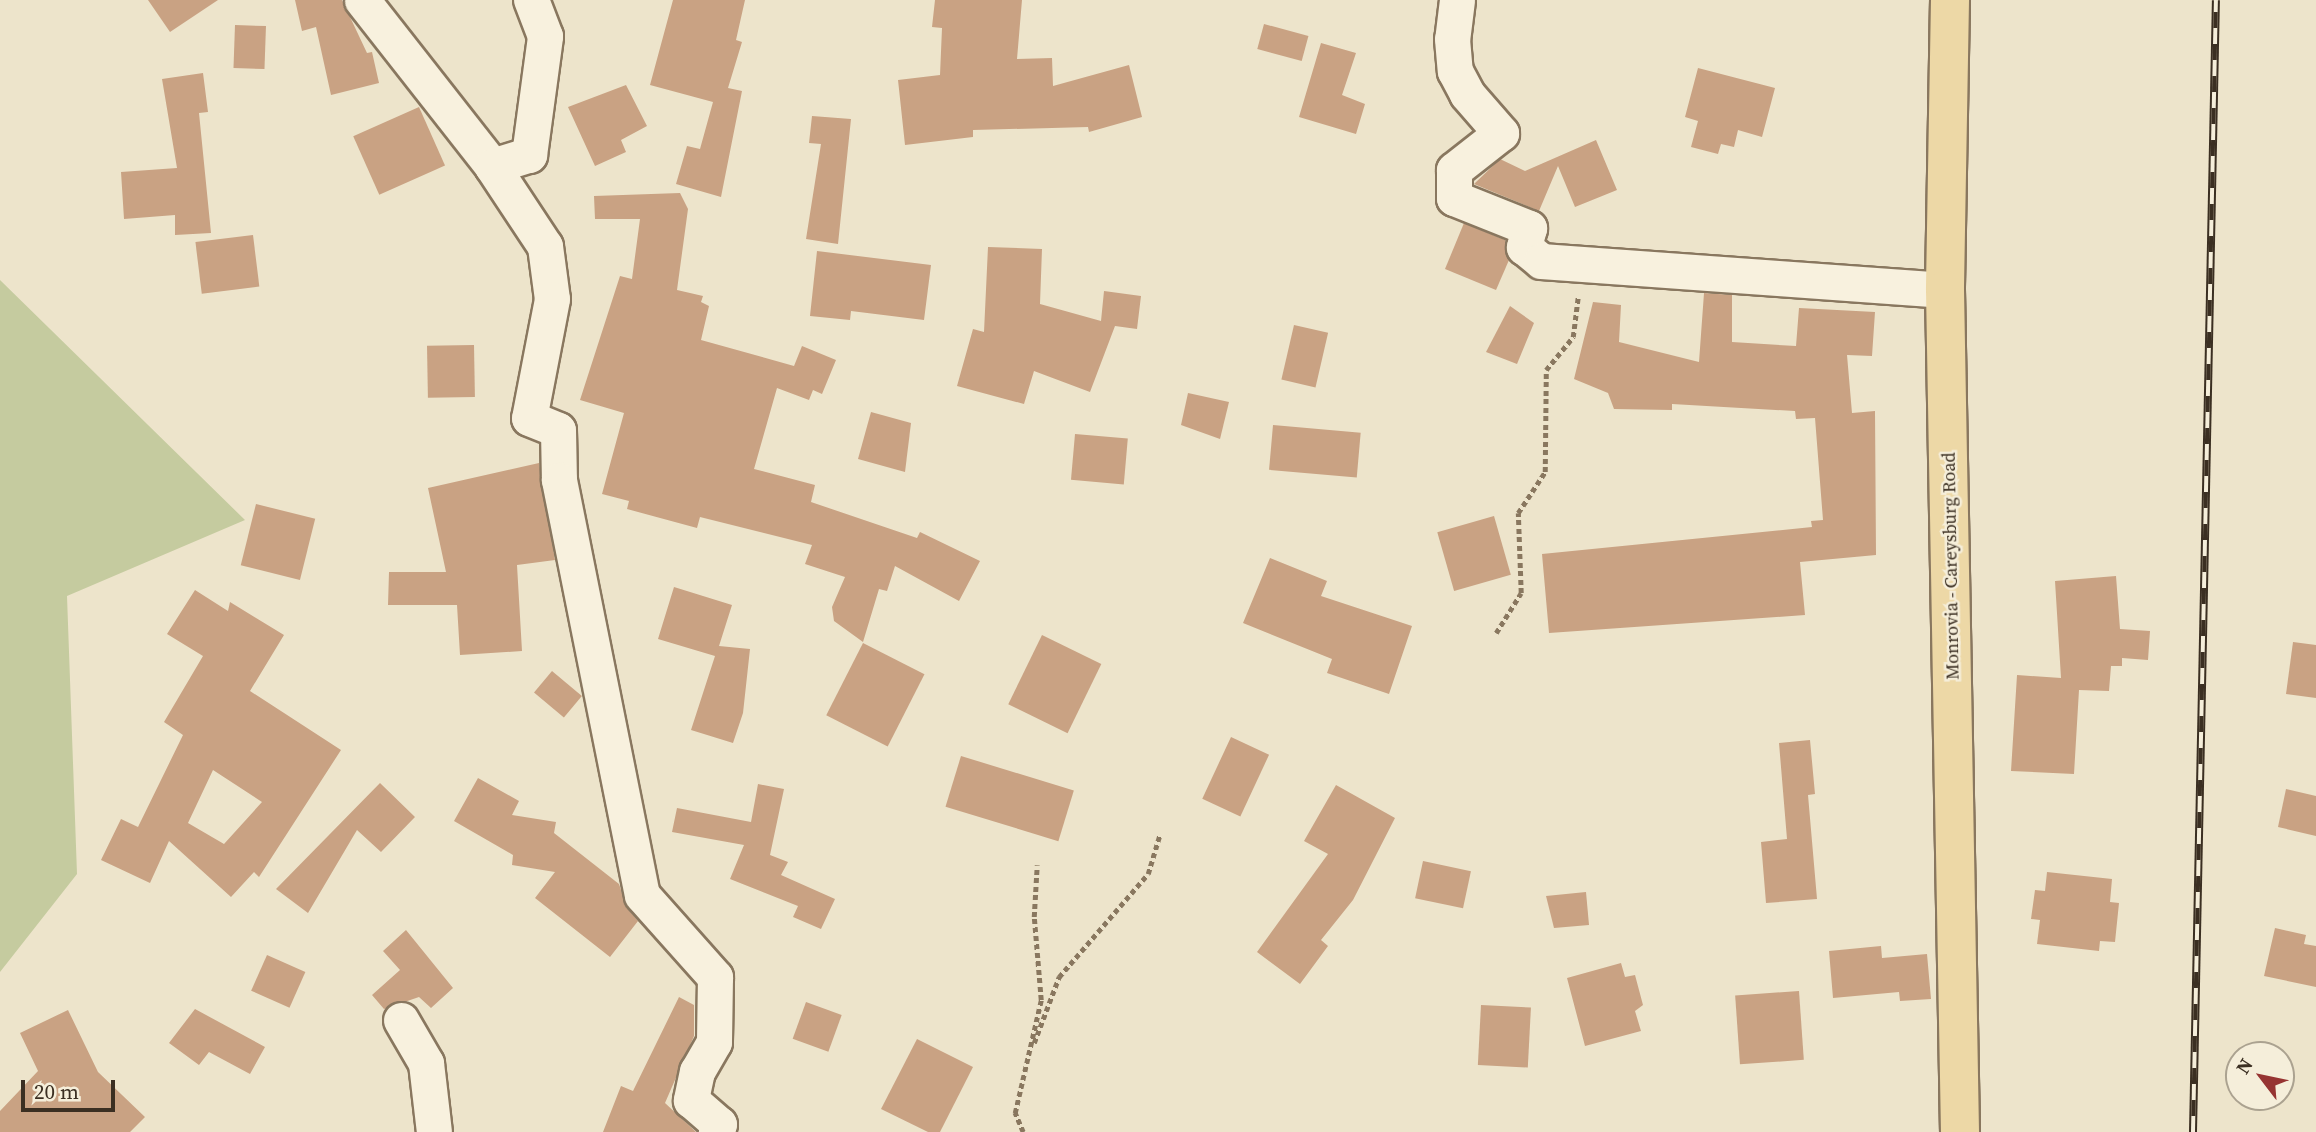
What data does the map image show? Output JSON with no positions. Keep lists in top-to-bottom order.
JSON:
{
  "streets": {
    "main road": ["Monrovia - Careysburg Road"]
  },
  "scale_bar": "20 m",
  "north": "top left"
}
